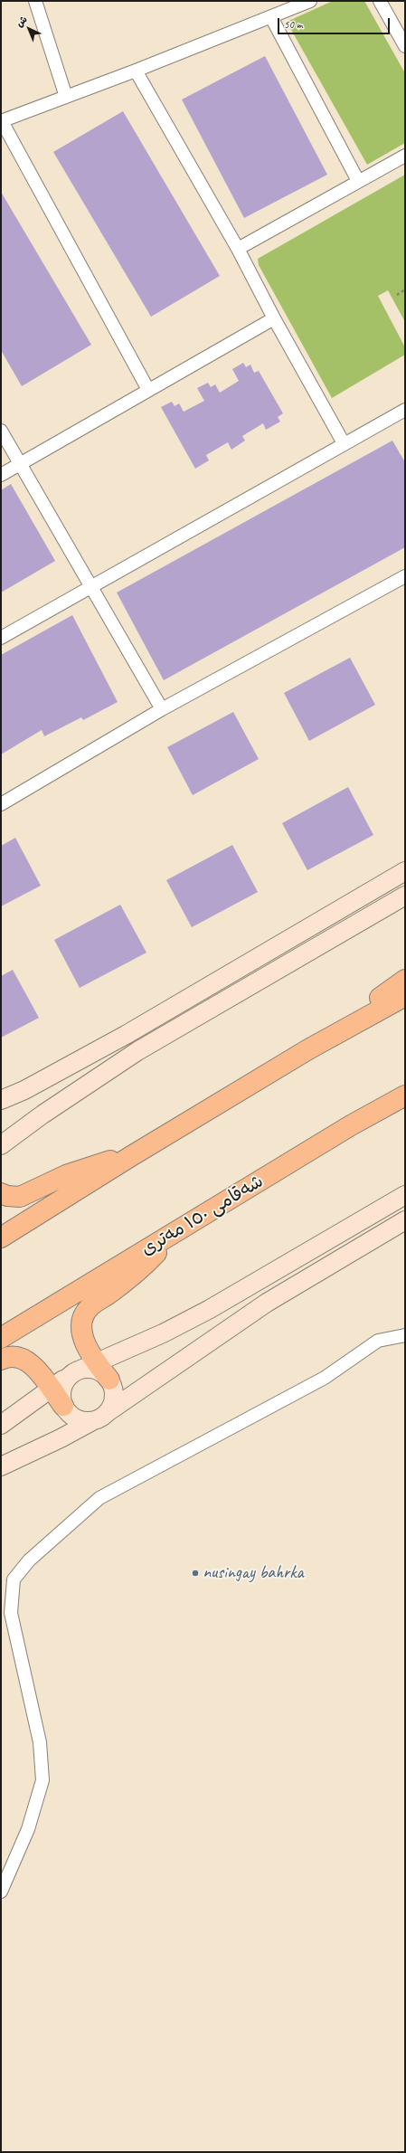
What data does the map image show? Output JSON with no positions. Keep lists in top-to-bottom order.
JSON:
{
  "streets": {
    "highway": ["شەقامی ١٥٠ مەتری"]
  },
  "places": ["nusingay bahrka"],
  "scale_bar": "50 m",
  "north": "top left"
}
